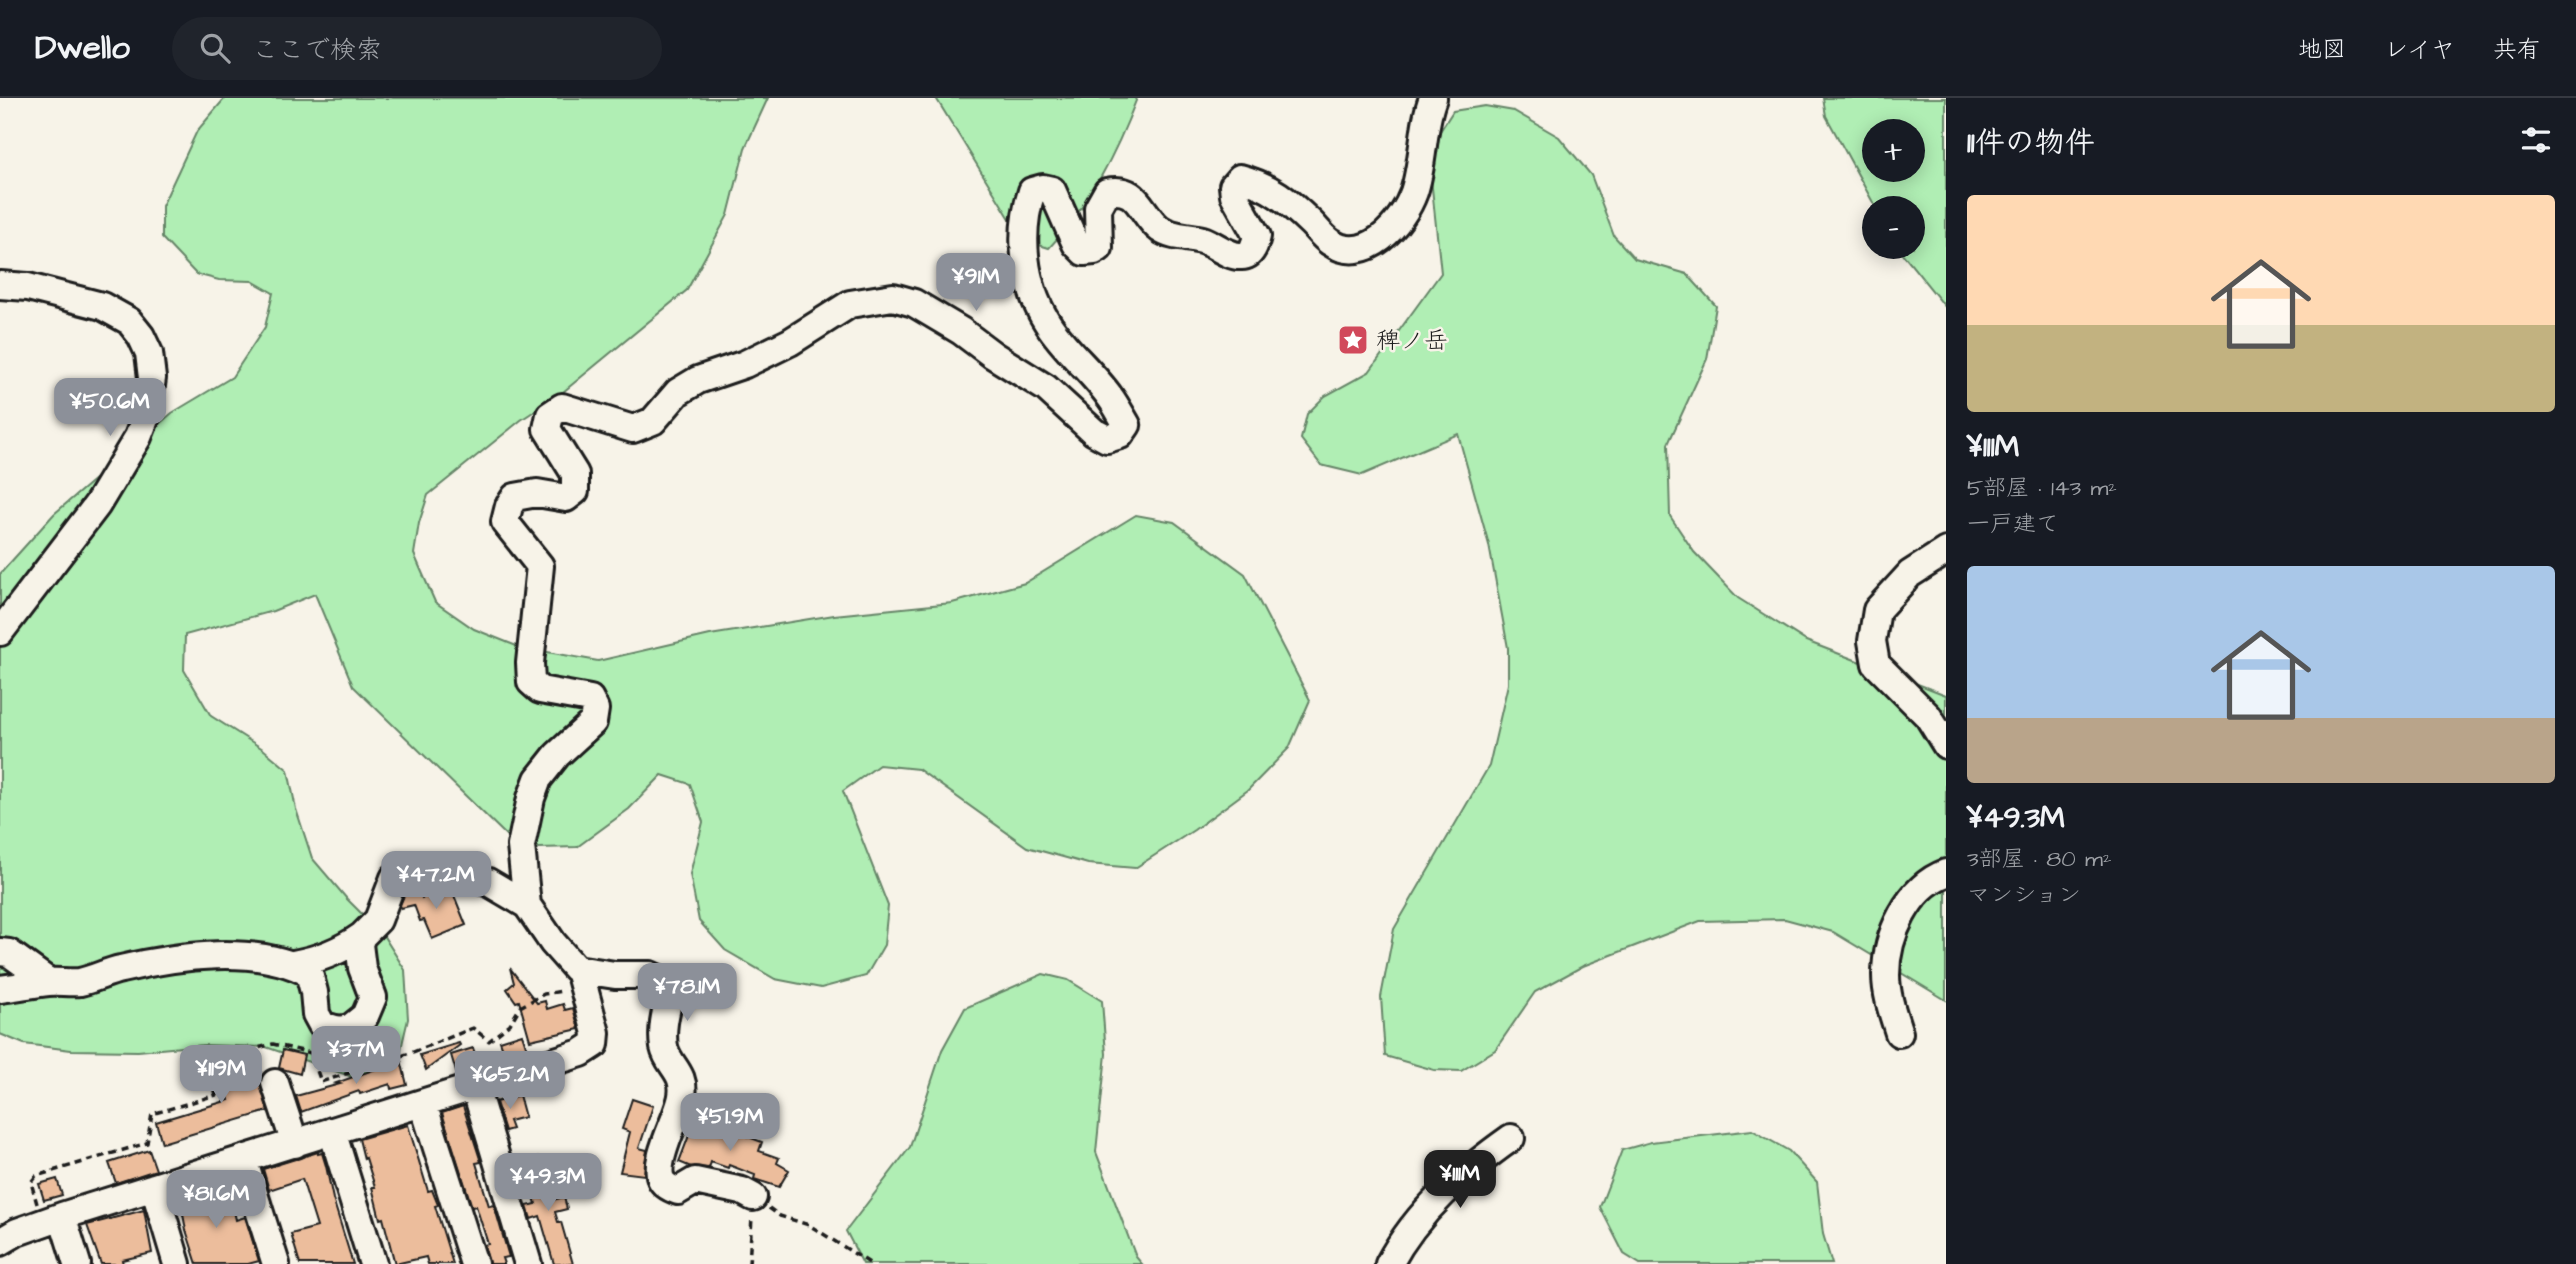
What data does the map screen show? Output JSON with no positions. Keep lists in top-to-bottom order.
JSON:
{
  "places": {
    "place": ["稗ノ岳"]
  },
  "page": {
    "header": "Dwello",
    "search": "ここで検索",
    "nav": ["地図", "レイヤ", "共有"],
    "heading": "11件の物件",
    "map_buttons": ["+", "−"],
    "list": [
      {
        "name": "¥111M",
        "note": "5部屋 · 143 m² · 一戸建て"
      },
      {
        "name": "¥49.3M",
        "note": "3部屋 · 80 m² · マンション"
      }
    ],
    "price": [
      "¥91M",
      "¥50.6M",
      "¥47.2M",
      "¥78.1M",
      "¥37M",
      "¥119M",
      "¥65.2M",
      "¥51.9M",
      "¥111M",
      "¥49.3M",
      "¥81.6M"
    ]
  }
}
